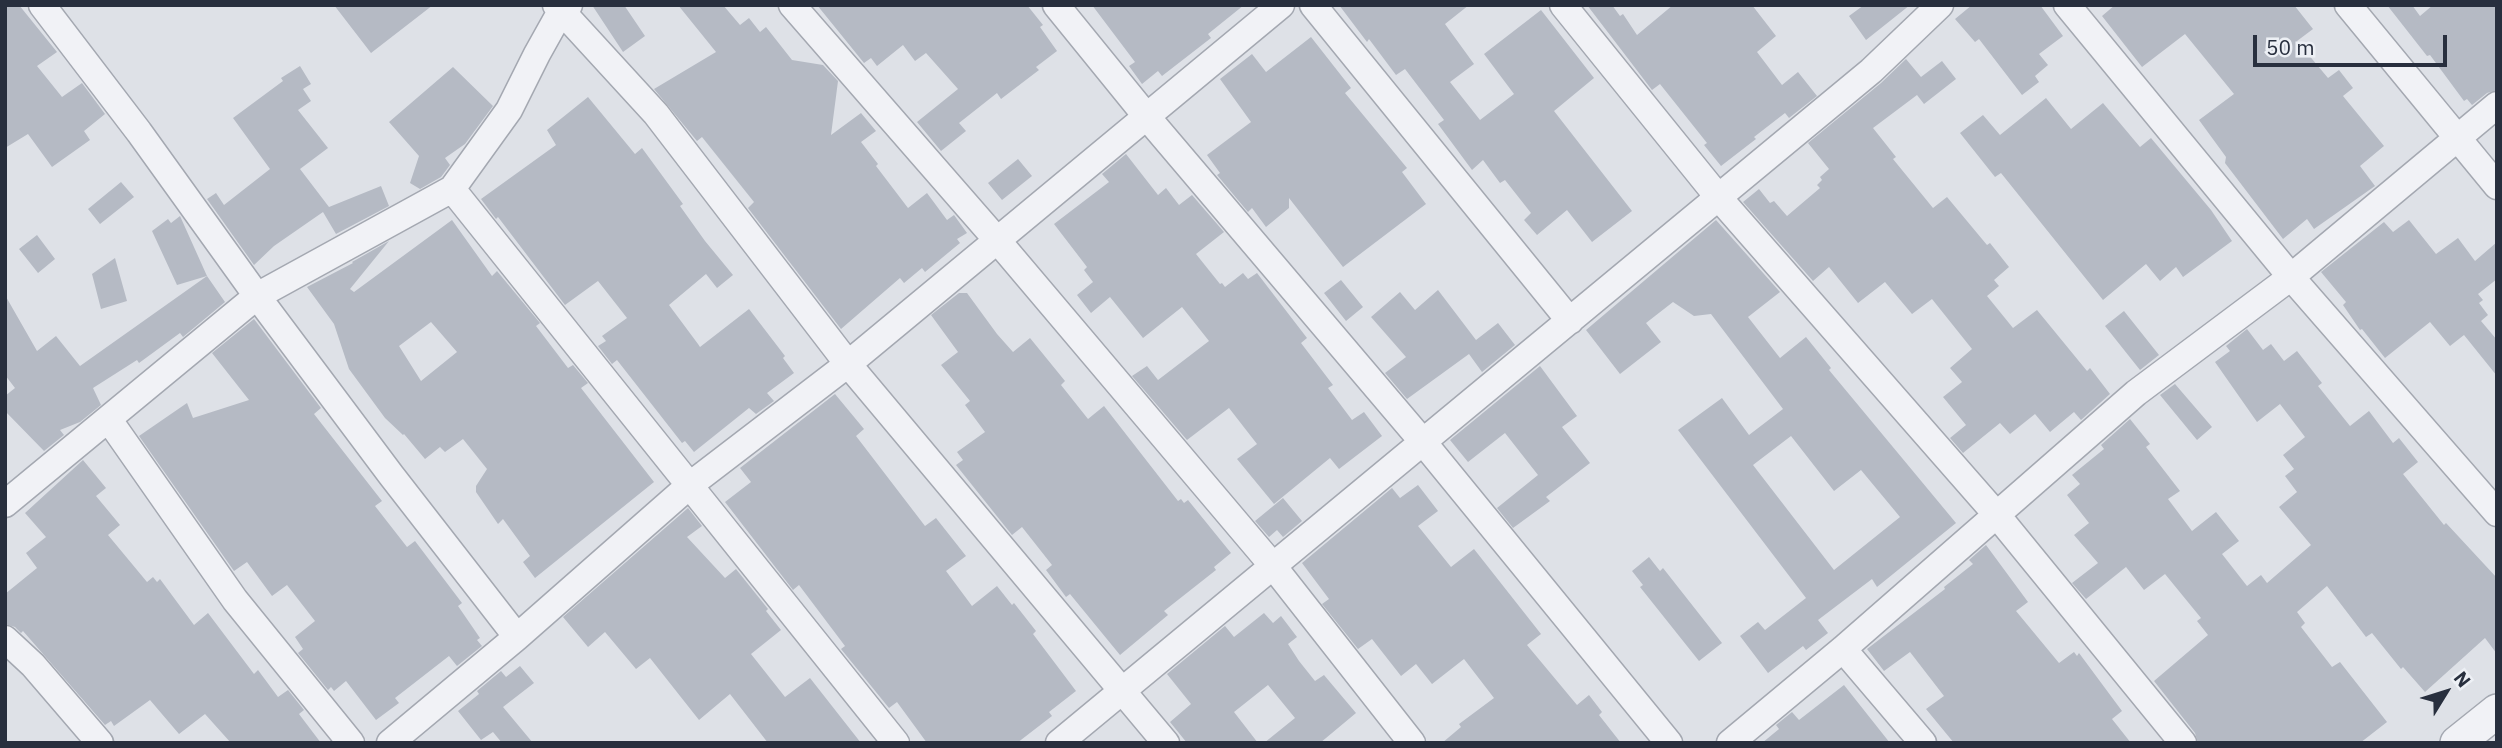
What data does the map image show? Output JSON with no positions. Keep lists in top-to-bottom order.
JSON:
{
  "scale_bar": "50 m",
  "north": "top right"
}
